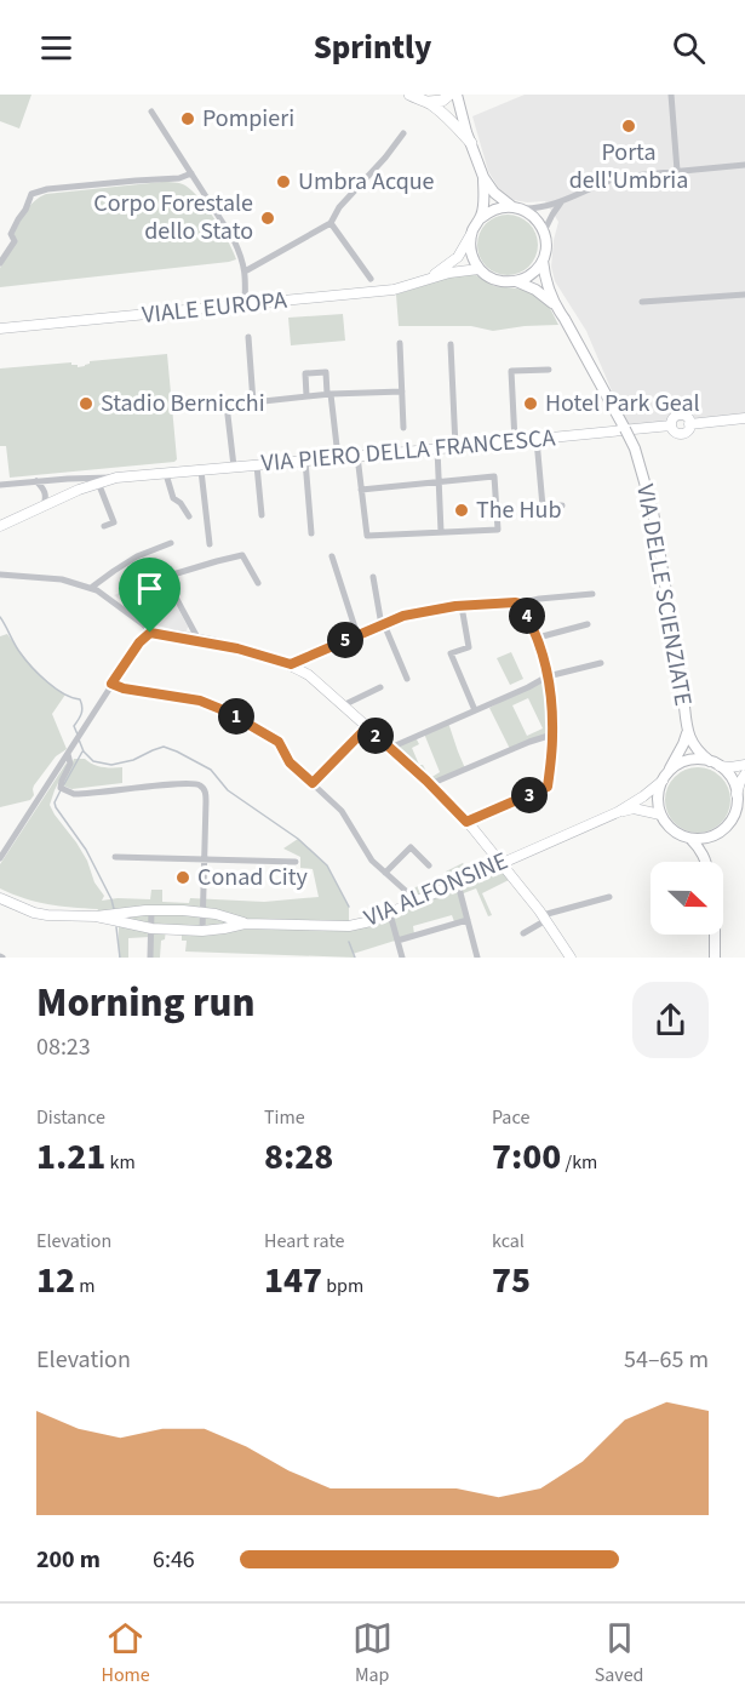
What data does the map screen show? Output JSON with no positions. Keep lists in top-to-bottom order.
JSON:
{
  "streets": {
    "main road": [
      "VIALE EUROPA",
      "VIA PIERO DELLA FRANCESCA",
      "VIA DELLE SCIENZIATE",
      "VIA ALFONSINE"
    ]
  },
  "crossings": [
    ["VIALE EUROPA", "VIA DELLE SCIENZIATE"],
    ["VIA DELLE SCIENZIATE", "VIA ALFONSINE"]
  ],
  "places": [
    "Pompieri",
    "Porta dell'Umbria",
    "Umbra Acque",
    "Corpo Forestale dello Stato",
    "Stadio Bernicchi",
    "Hotel Park Geal",
    "The Hub",
    "Conad City"
  ],
  "north": "right",
  "page": {
    "header": "Sprintly",
    "pins": [
      "4",
      "5",
      "1",
      "2",
      "3"
    ],
    "heading": ["Morning run", "08:23"],
    "stats": [
      ["Distance", "1.21 km"],
      ["Time", "8:28"],
      ["Pace", "7:00 /km"],
      ["Elevation", "12 m"],
      ["Heart rate", "147 bpm"],
      ["kcal", "75"]
    ],
    "chart": ["Elevation", "54–65 m"],
    "list": [
      {
        "name": "200 m",
        "note": "6:46"
      }
    ],
    "tabs": ["Home", "Map", "Saved"]
  }
}
